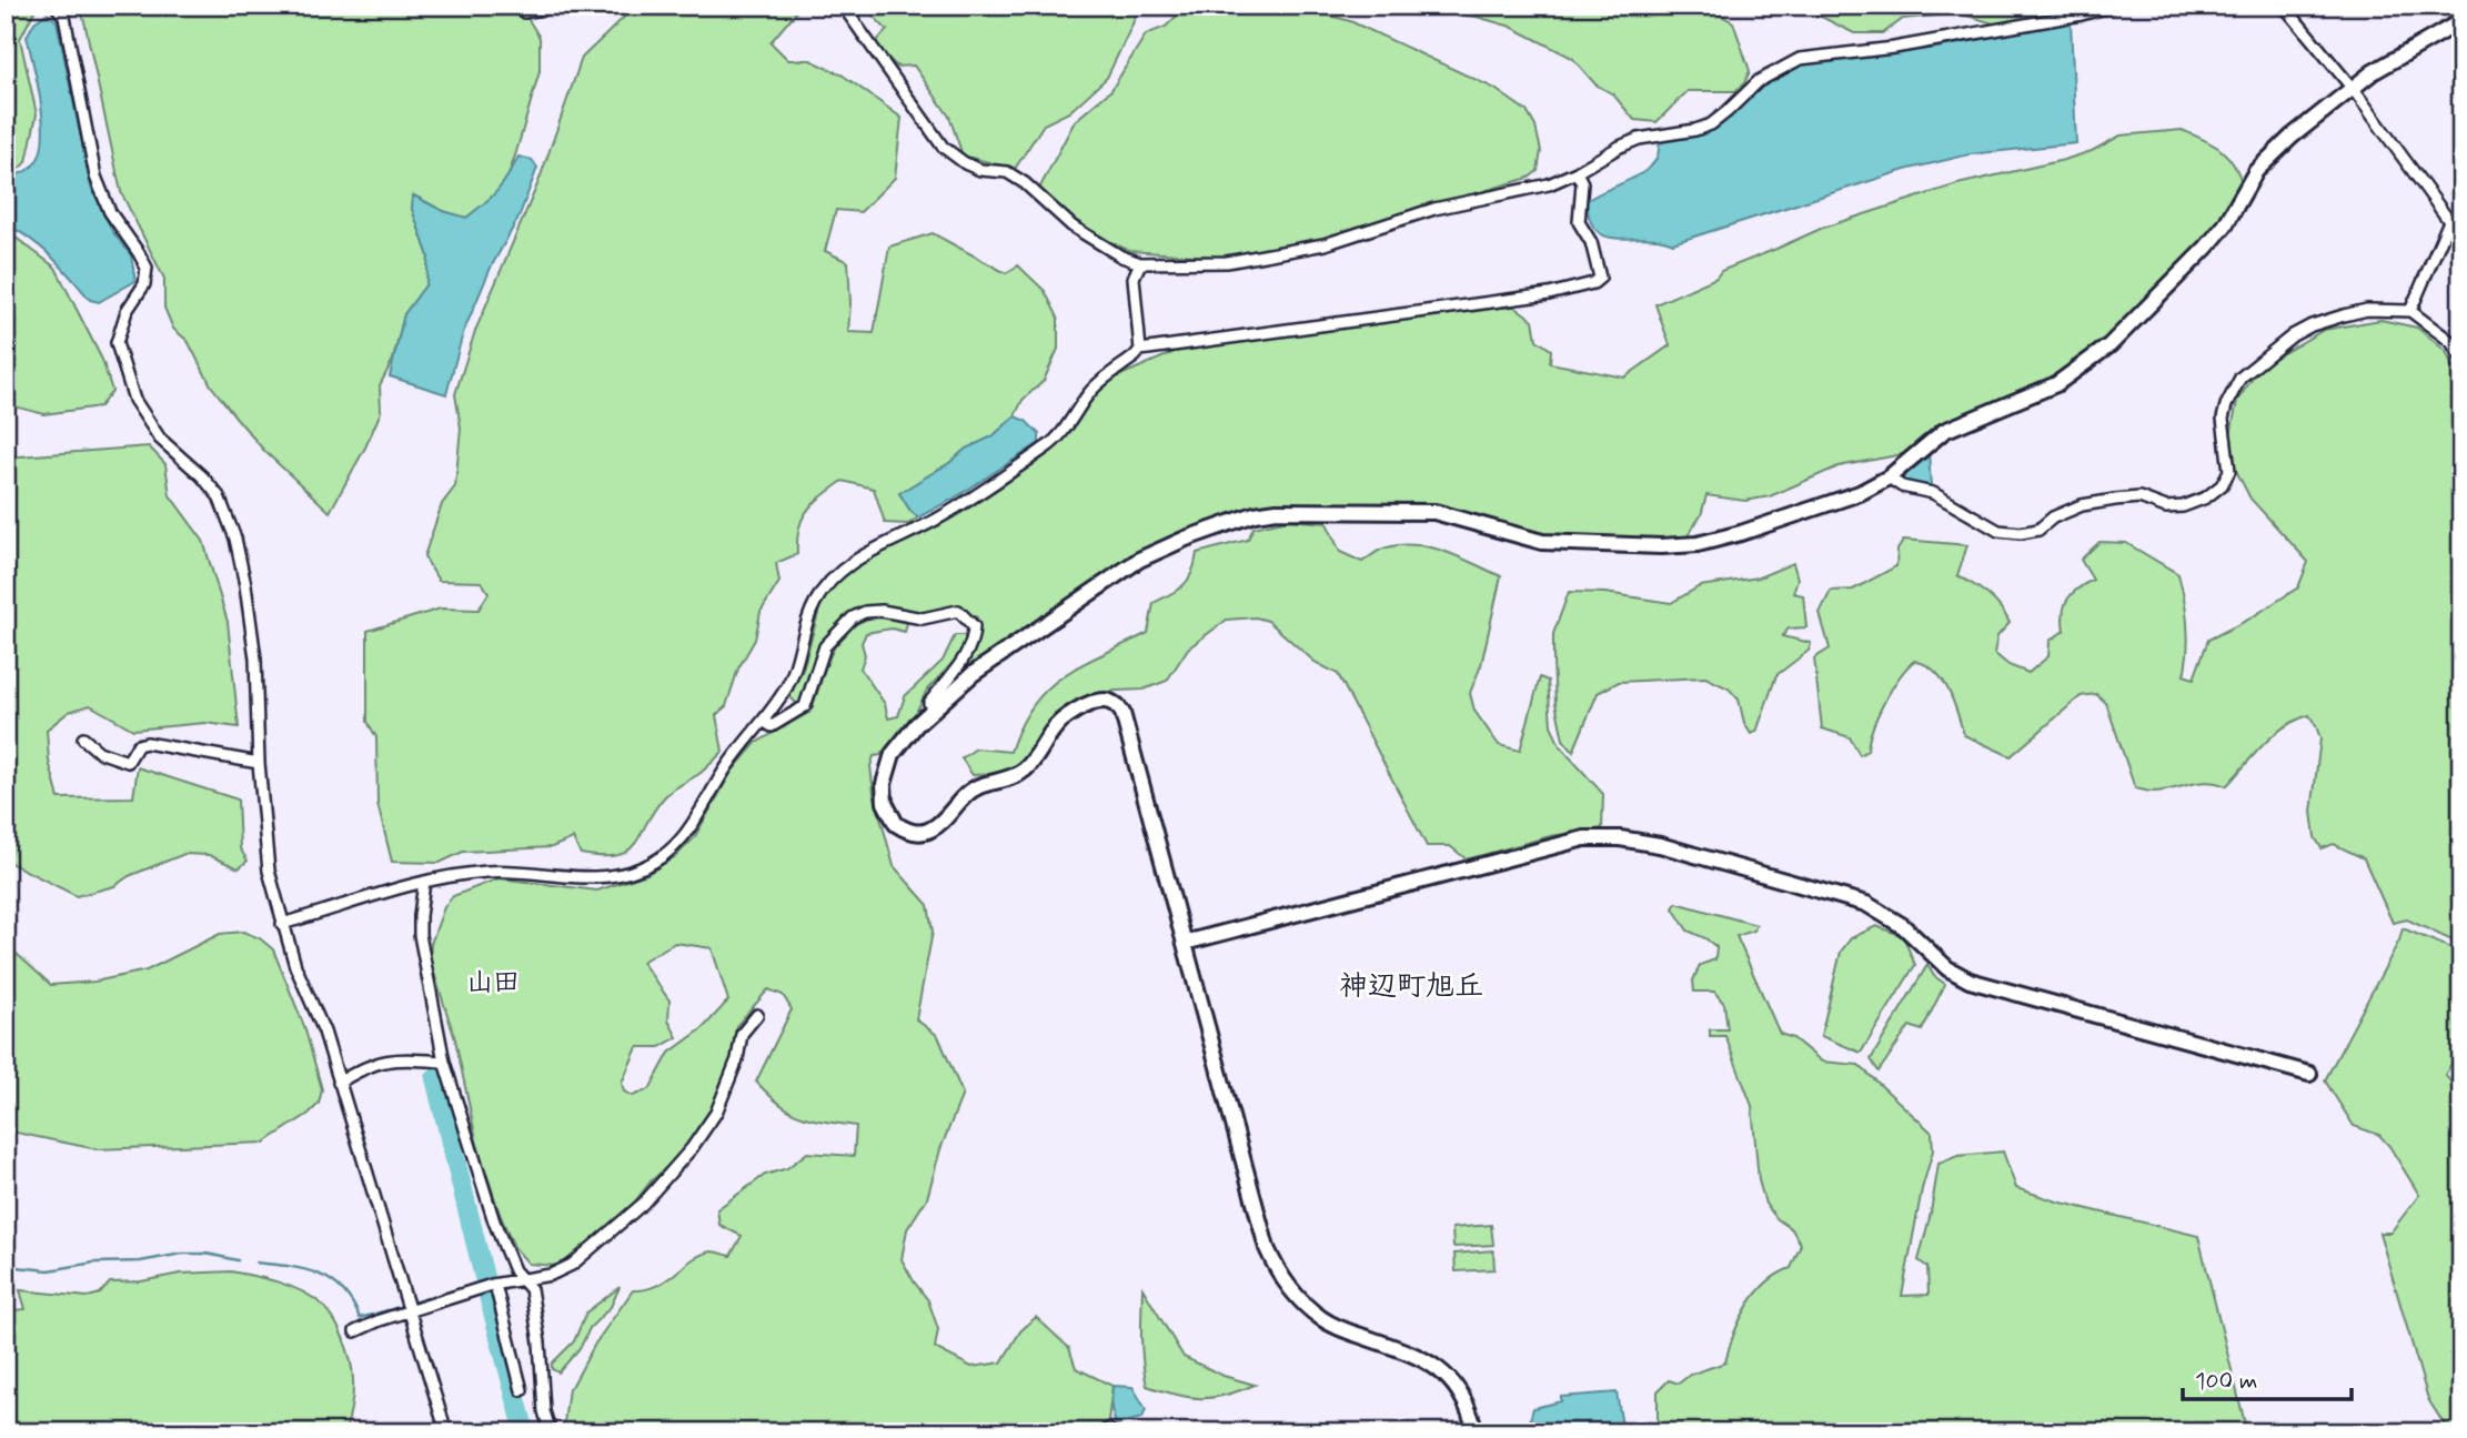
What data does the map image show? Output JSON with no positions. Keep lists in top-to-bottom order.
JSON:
{
  "districts": ["山田", "神辺町旭丘"],
  "scale_bar": "100 m"
}
